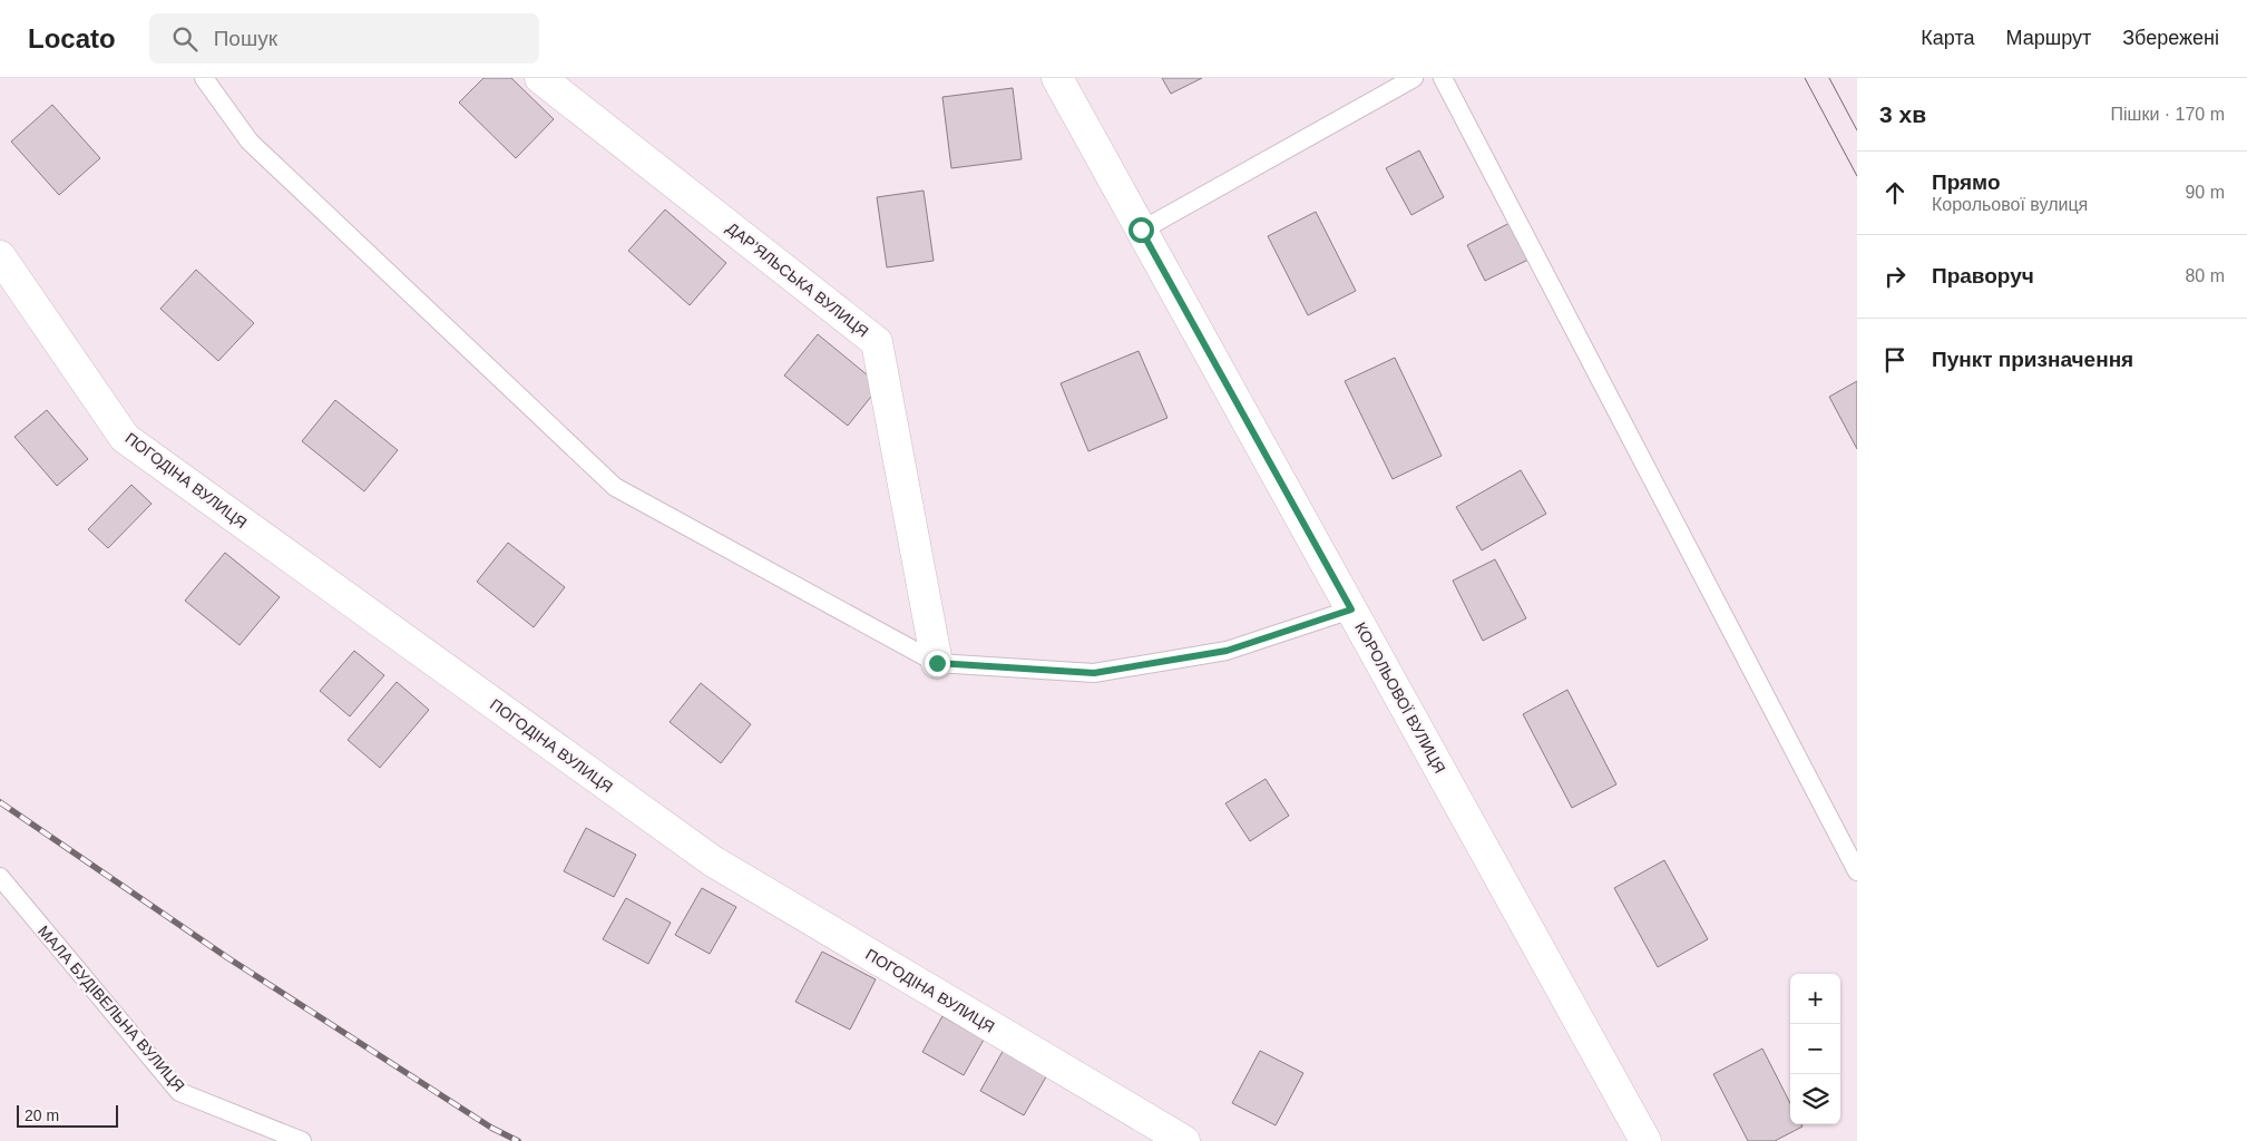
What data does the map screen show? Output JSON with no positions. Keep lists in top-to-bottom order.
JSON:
{
  "streets": {
    "street": ["ДАР’ЯЛЬСЬКА ВУЛИЦЯ", "ПОГОДІНА ВУЛИЦЯ", "КОРОЛЬОВОЇ ВУЛИЦЯ"],
    "lane": ["МАЛА БУДІВЕЛЬНА ВУЛИЦЯ"]
  },
  "scale_bar": "20 m",
  "page": {
    "header": "Locato",
    "search": "Пошук",
    "nav": ["Карта", "Маршрут", "Збережені"],
    "heading": ["3 хв", "Пішки · 170 m"],
    "list": [
      ["Прямо", "Корольової вулиця", "90 m"],
      ["Праворуч", "80 m"],
      "Пункт призначення"
    ],
    "map_buttons": ["+", "−"],
    "scale": "20 m"
  }
}
